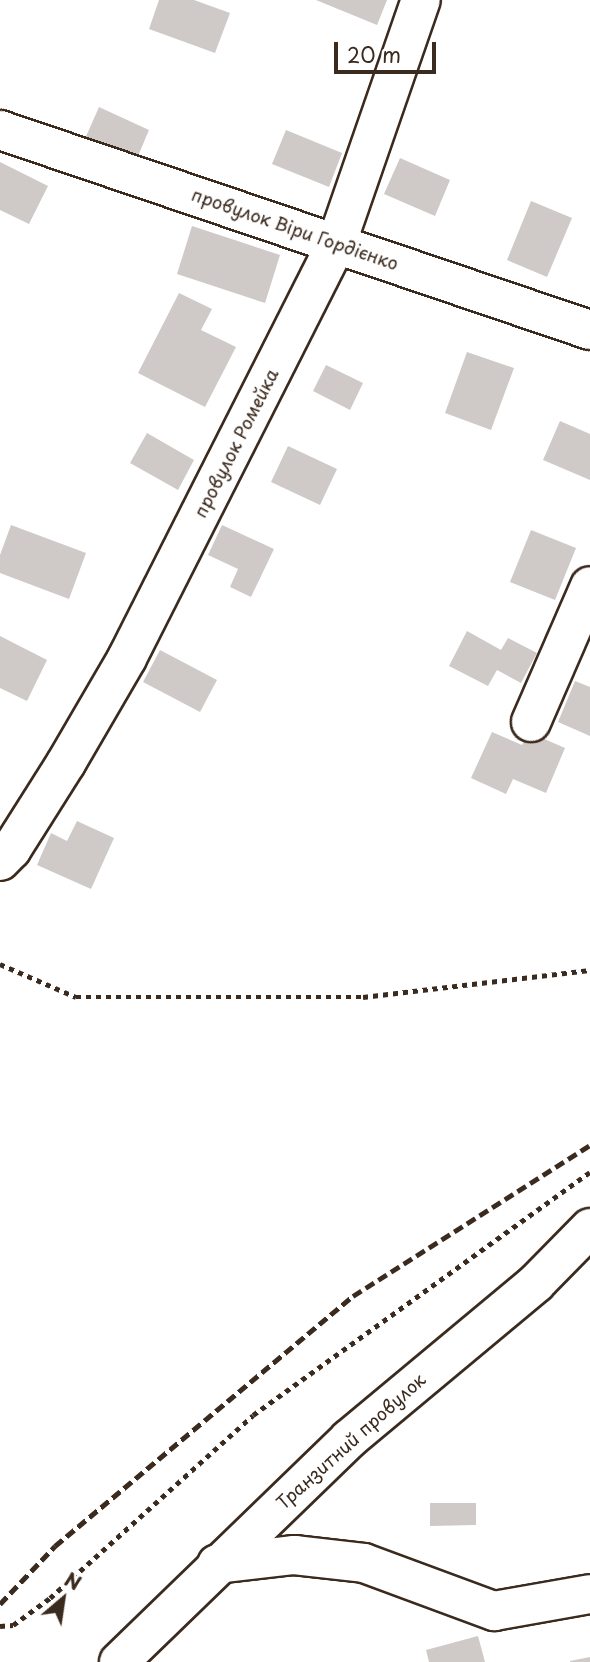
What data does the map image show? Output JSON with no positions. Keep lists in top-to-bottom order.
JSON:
{
  "streets": {
    "street": ["провулок Віри Гордієнко", "провулок Ромейка", "Транзитний провулок"]
  },
  "crossings": [
    ["провулок Віри Гордієнко", "провулок Ромейка"]
  ],
  "scale_bar": "20 m",
  "north": "top right"
}
